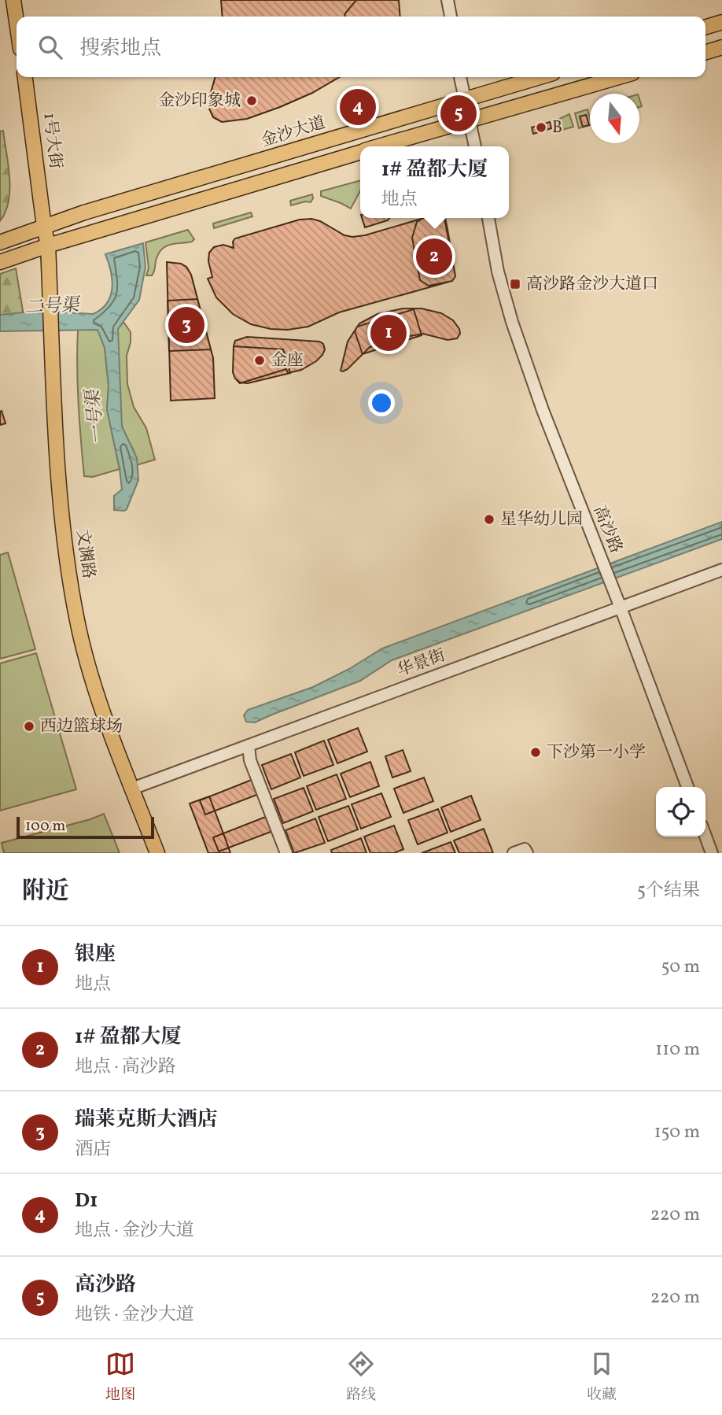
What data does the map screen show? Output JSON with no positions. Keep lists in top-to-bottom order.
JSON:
{
  "streets": {
    "main road": ["金沙大道", "1号大街", "文渊路"],
    "street": ["高沙路", "华景街"]
  },
  "crossings": [
    ["金沙大道", "1号大街"],
    ["1号大街", "文渊路"],
    ["高沙路", "华景街"],
    ["文渊路", "华景街"]
  ],
  "water": ["二号渠", "一号渠"],
  "places": {
    "other": [
      "金沙印象城",
      "B",
      "金座",
      "星华幼儿园",
      "西边篮球场",
      "下沙第一小学"
    ],
    "transit": ["高沙路金沙大道口"]
  },
  "scale_bar": "100 m",
  "north": "bottom",
  "page": {
    "search": "搜索地点",
    "pins": [
      "4",
      "5",
      "2",
      "3",
      "1"
    ],
    "popup": ["1# 盈都大厦", "地点"],
    "scale": "100 m",
    "heading": ["附近", "5个结果"],
    "list": [
      {
        "mark": "1",
        "name": "银座",
        "note": "地点",
        "value": "50 m"
      },
      {
        "mark": "2",
        "name": "1# 盈都大厦",
        "note": "地点 · 高沙路",
        "value": "110 m"
      },
      {
        "mark": "3",
        "name": "瑞莱克斯大酒店",
        "note": "酒店",
        "value": "150 m"
      },
      {
        "mark": "4",
        "name": "D1",
        "note": "地点 · 金沙大道",
        "value": "220 m"
      },
      {
        "mark": "5",
        "name": "高沙路",
        "note": "地铁 · 金沙大道",
        "value": "220 m"
      }
    ],
    "nav": ["地图", "路线", "收藏"]
  }
}
